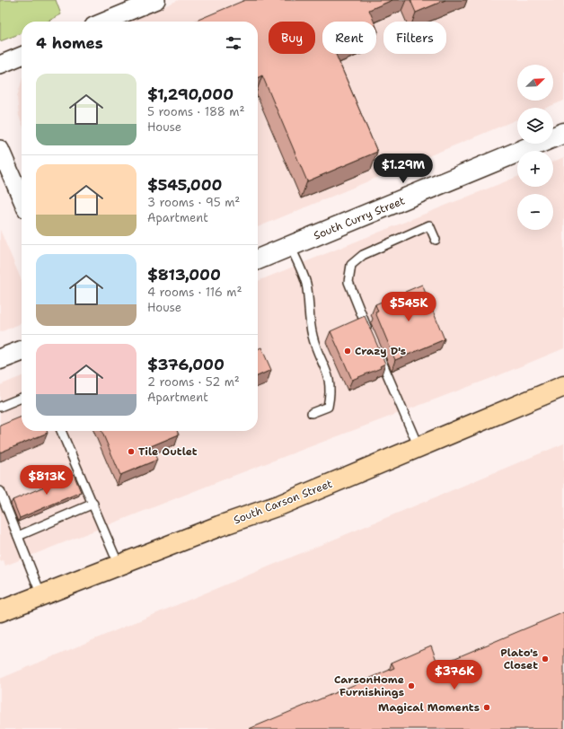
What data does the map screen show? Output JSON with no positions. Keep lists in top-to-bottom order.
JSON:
{
  "streets": {
    "main road": ["South Carson Street"],
    "street": ["South Curry Street"]
  },
  "places": [
    "Crazy D's",
    "Tile Outlet",
    "Plato's Closet",
    "CarsonHome Furnishings",
    "Magical Moments"
  ],
  "north": "top right",
  "page": {
    "chip": ["Buy", "Rent", "Filters"],
    "heading": "4 homes",
    "map_buttons": ["+", "−"],
    "list": [
      {
        "name": "$1,290,000",
        "note": "5 rooms · 188 m² · House"
      },
      {
        "name": "$545,000",
        "note": "3 rooms · 95 m² · Apartment"
      },
      {
        "name": "$813,000",
        "note": "4 rooms · 116 m² · House"
      },
      {
        "name": "$376,000",
        "note": "2 rooms · 52 m² · Apartment"
      }
    ],
    "price": [
      "$1.29M",
      "$545K",
      "$813K",
      "$376K"
    ]
  }
}
